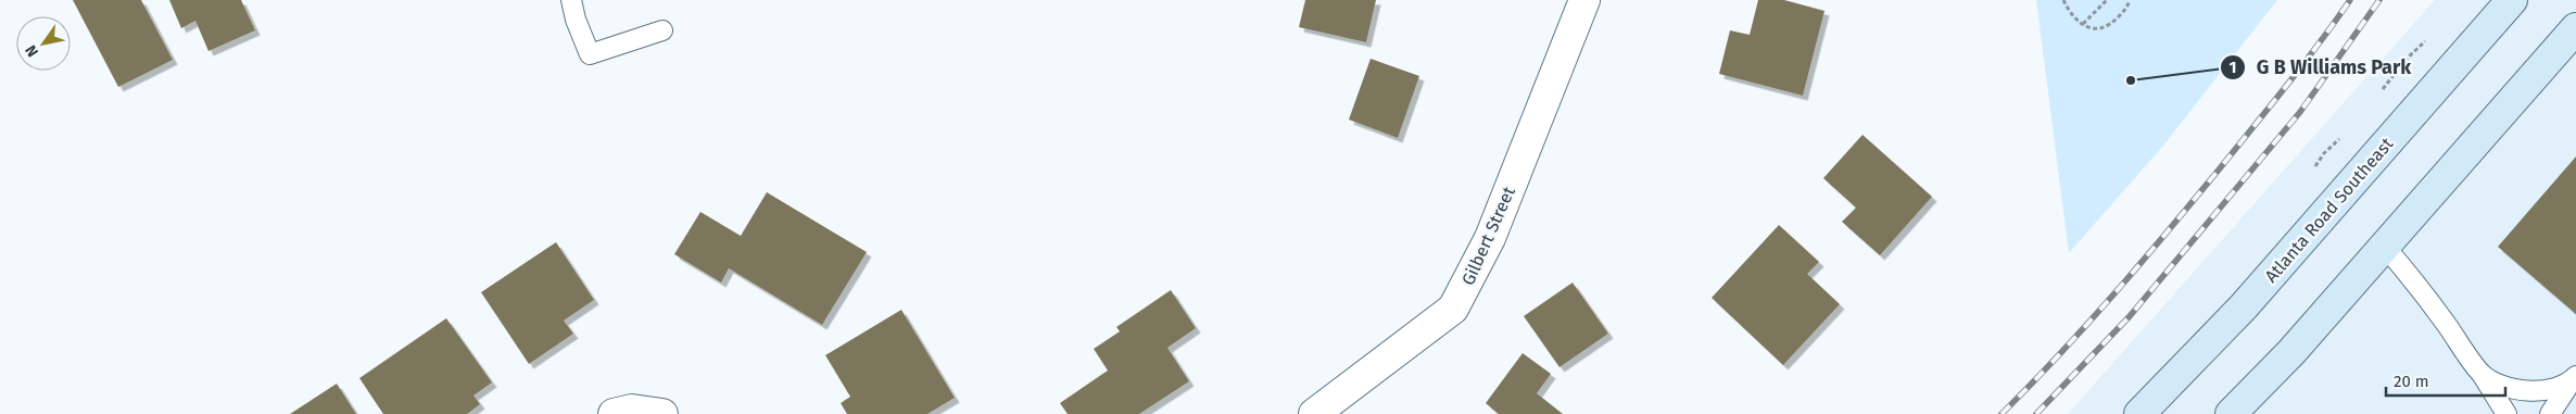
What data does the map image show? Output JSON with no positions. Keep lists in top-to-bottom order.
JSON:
{
  "streets": {
    "main road": ["Atlanta Road Southeast"],
    "street": ["Gilbert Street"]
  },
  "places": ["G B Williams Park"],
  "scale_bar": "20 m",
  "north": "bottom left"
}
